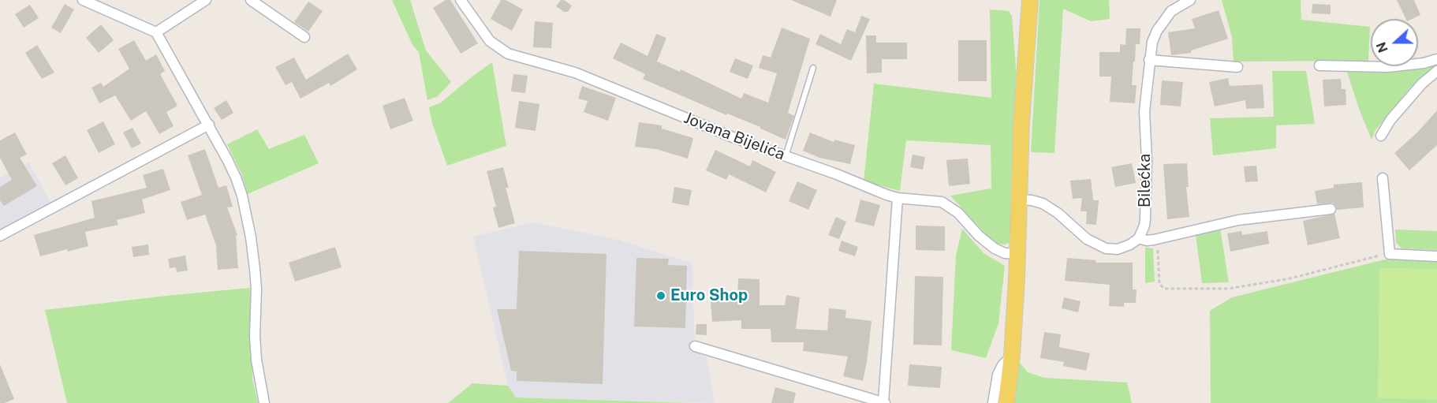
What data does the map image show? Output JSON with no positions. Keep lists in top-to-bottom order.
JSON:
{
  "streets": {
    "street": ["Jovana Bijelića", "Bilećka"]
  },
  "places": ["Euro Shop"],
  "north": "left"
}
